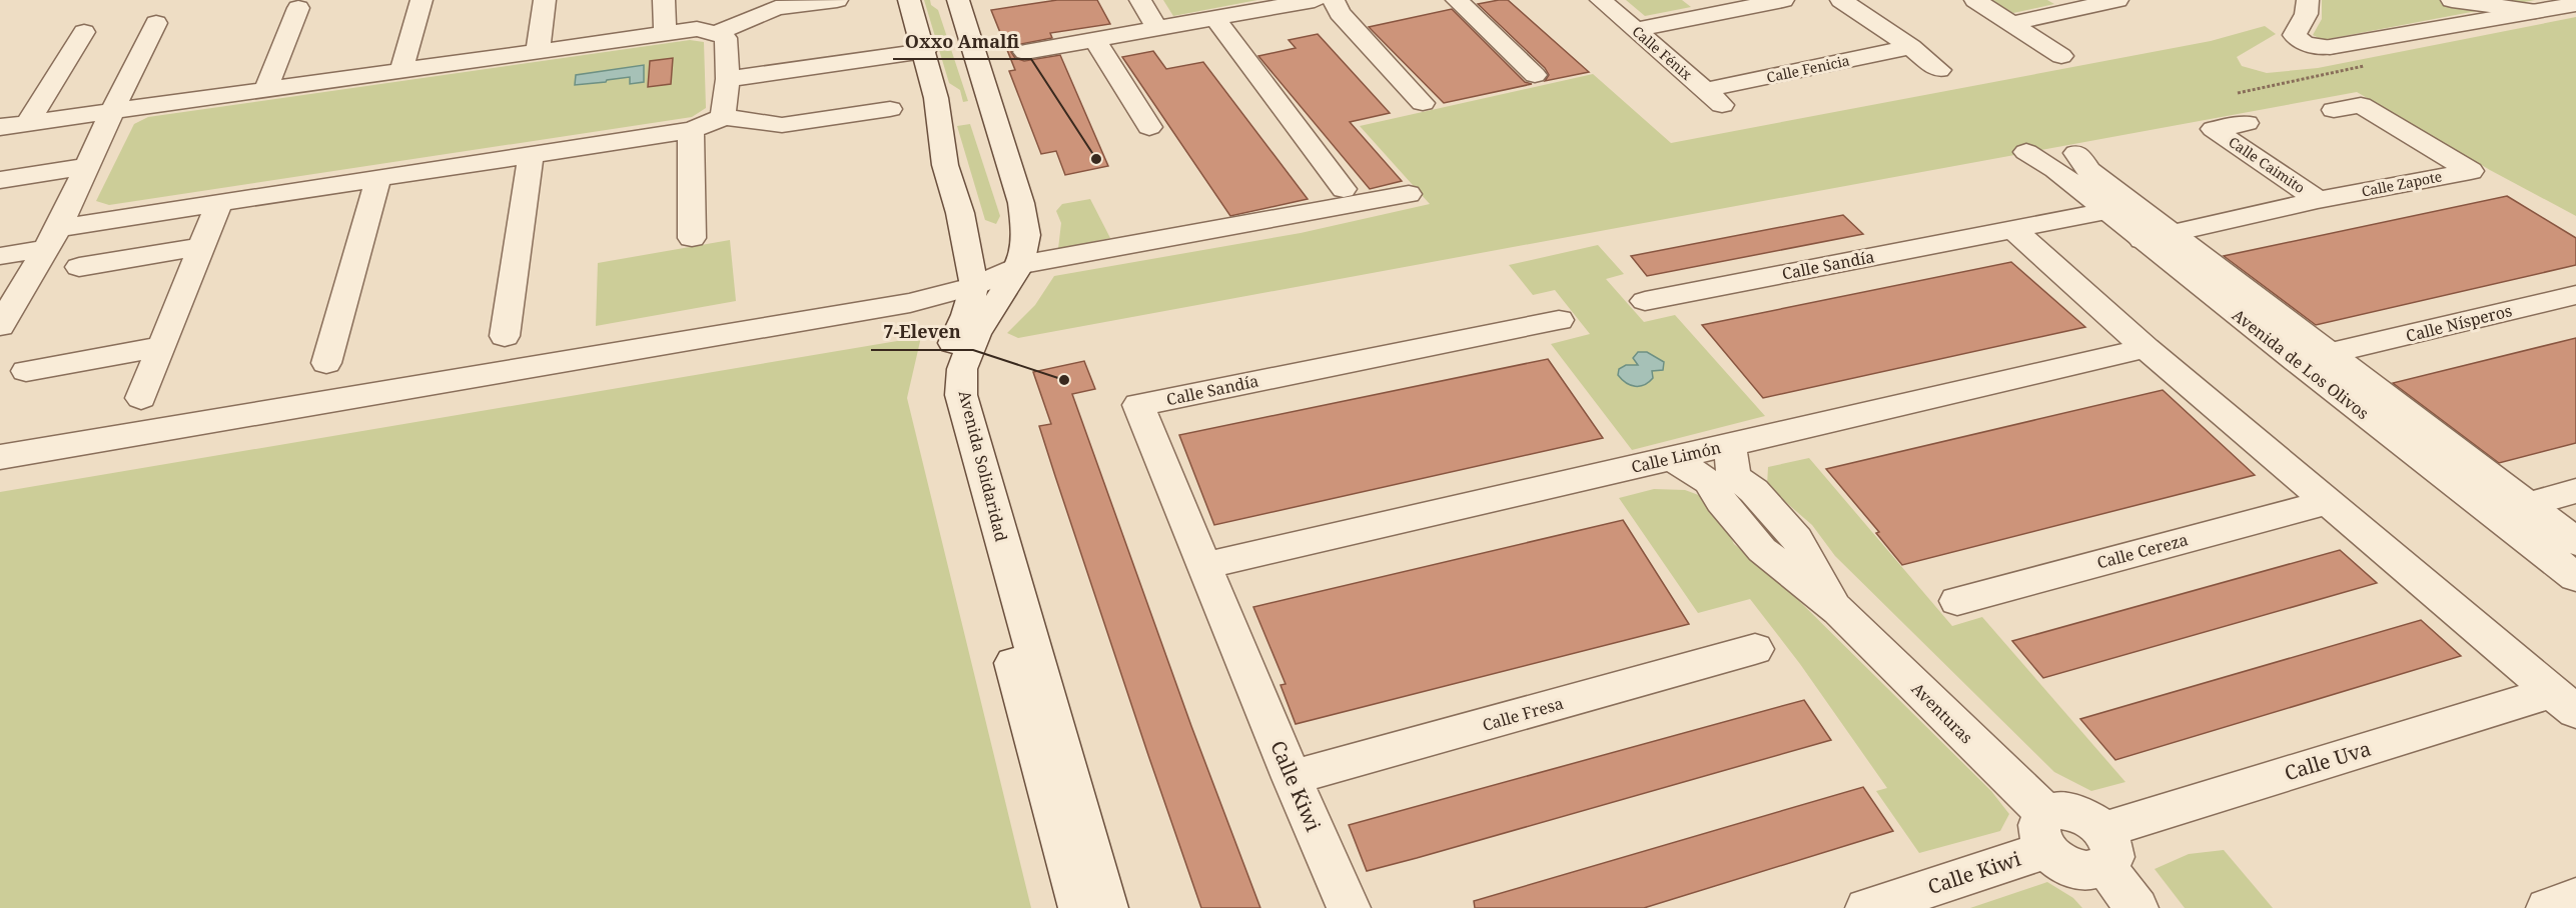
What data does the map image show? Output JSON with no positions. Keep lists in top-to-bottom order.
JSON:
{
  "streets": {
    "street": [
      "Calle Fénix",
      "Calle Fenicia",
      "Calle Caimito",
      "Calle Zapote",
      "Calle Sandía",
      "Calle Nísperos",
      "Avenida de Los Olivos",
      "Calle Limón",
      "Avenida Solidaridad",
      "Calle Cereza",
      "Aventuras",
      "Calle Fresa",
      "Calle Uva",
      "Calle Kiwi"
    ]
  },
  "crossings": [
    ["Calle Fénix", "Calle Fenicia"],
    ["Calle Caimito", "Calle Zapote"],
    ["Calle Zapote", "Avenida de Los Olivos"],
    ["Calle Sandía", "Avenida de Los Olivos"],
    ["Calle Sandía", "Calle Limón"],
    ["Calle Sandía", "Calle Kiwi"],
    ["Calle Nísperos", "Avenida de Los Olivos"],
    ["Calle Limón", "Aventuras"],
    ["Calle Limón", "Calle Uva"],
    ["Calle Cereza", "Calle Uva"],
    ["Aventuras", "Calle Uva"],
    ["Aventuras", "Calle Kiwi"],
    ["Calle Fresa", "Calle Kiwi"]
  ],
  "places": ["Oxxo Amalfi", "7-Eleven"]
}
